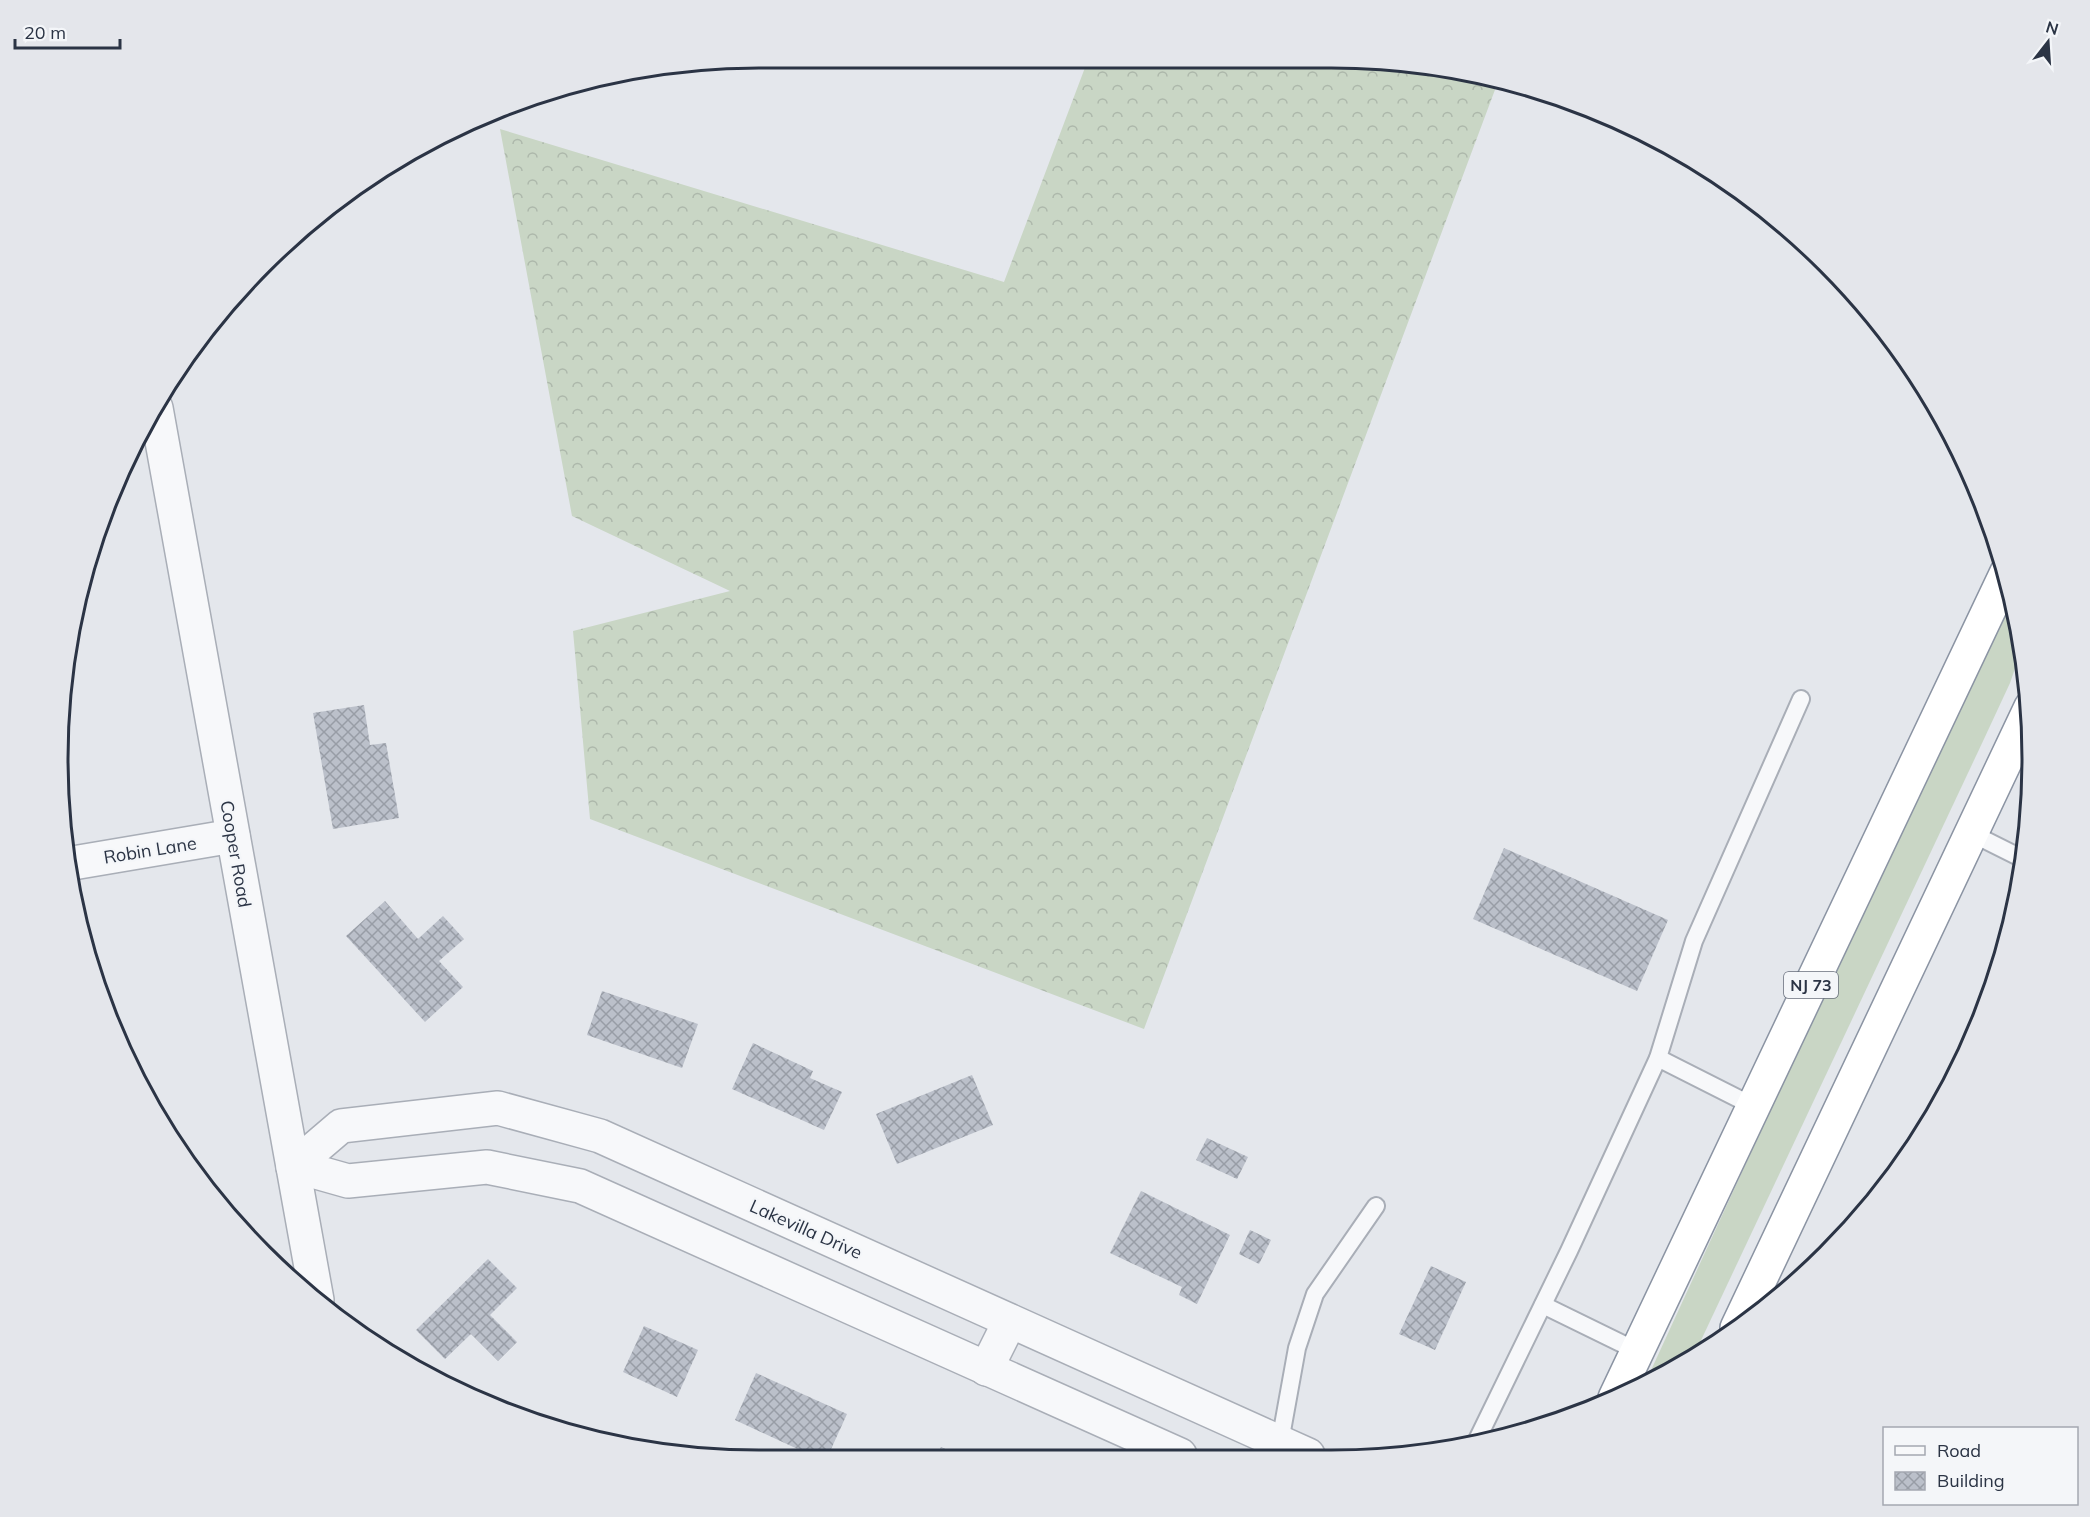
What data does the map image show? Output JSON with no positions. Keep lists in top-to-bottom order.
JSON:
{
  "streets": {
    "highway": ["NJ 73"],
    "street": ["Robin Lane", "Cooper Road", "Lakevilla Drive"]
  },
  "crossings": [
    ["Robin Lane", "Cooper Road"],
    ["Cooper Road", "Lakevilla Drive"]
  ],
  "legend": ["Road", "Building"],
  "scale_bar": "20 m",
  "north": "top"
}
